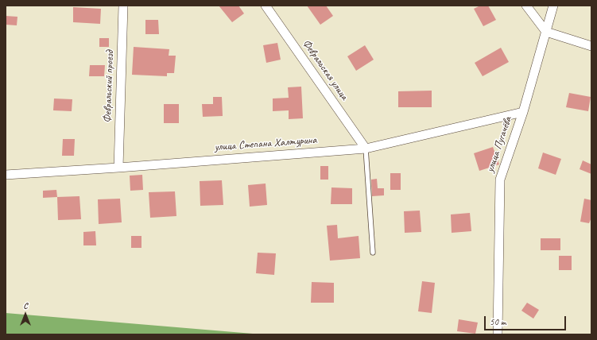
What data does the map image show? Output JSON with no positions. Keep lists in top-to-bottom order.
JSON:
{
  "streets": {
    "street": [
      "Февральская улица",
      "Февральский проезд",
      "улица Степана Халтурина",
      "улица Пугачёва"
    ]
  },
  "crossings": [
    ["Февральская улица", "улица Степана Халтурина"],
    ["Февральский проезд", "улица Степана Халтурина"],
    ["улица Степана Халтурина", "улица Пугачёва"]
  ],
  "scale_bar": "50 m",
  "north": "top"
}
